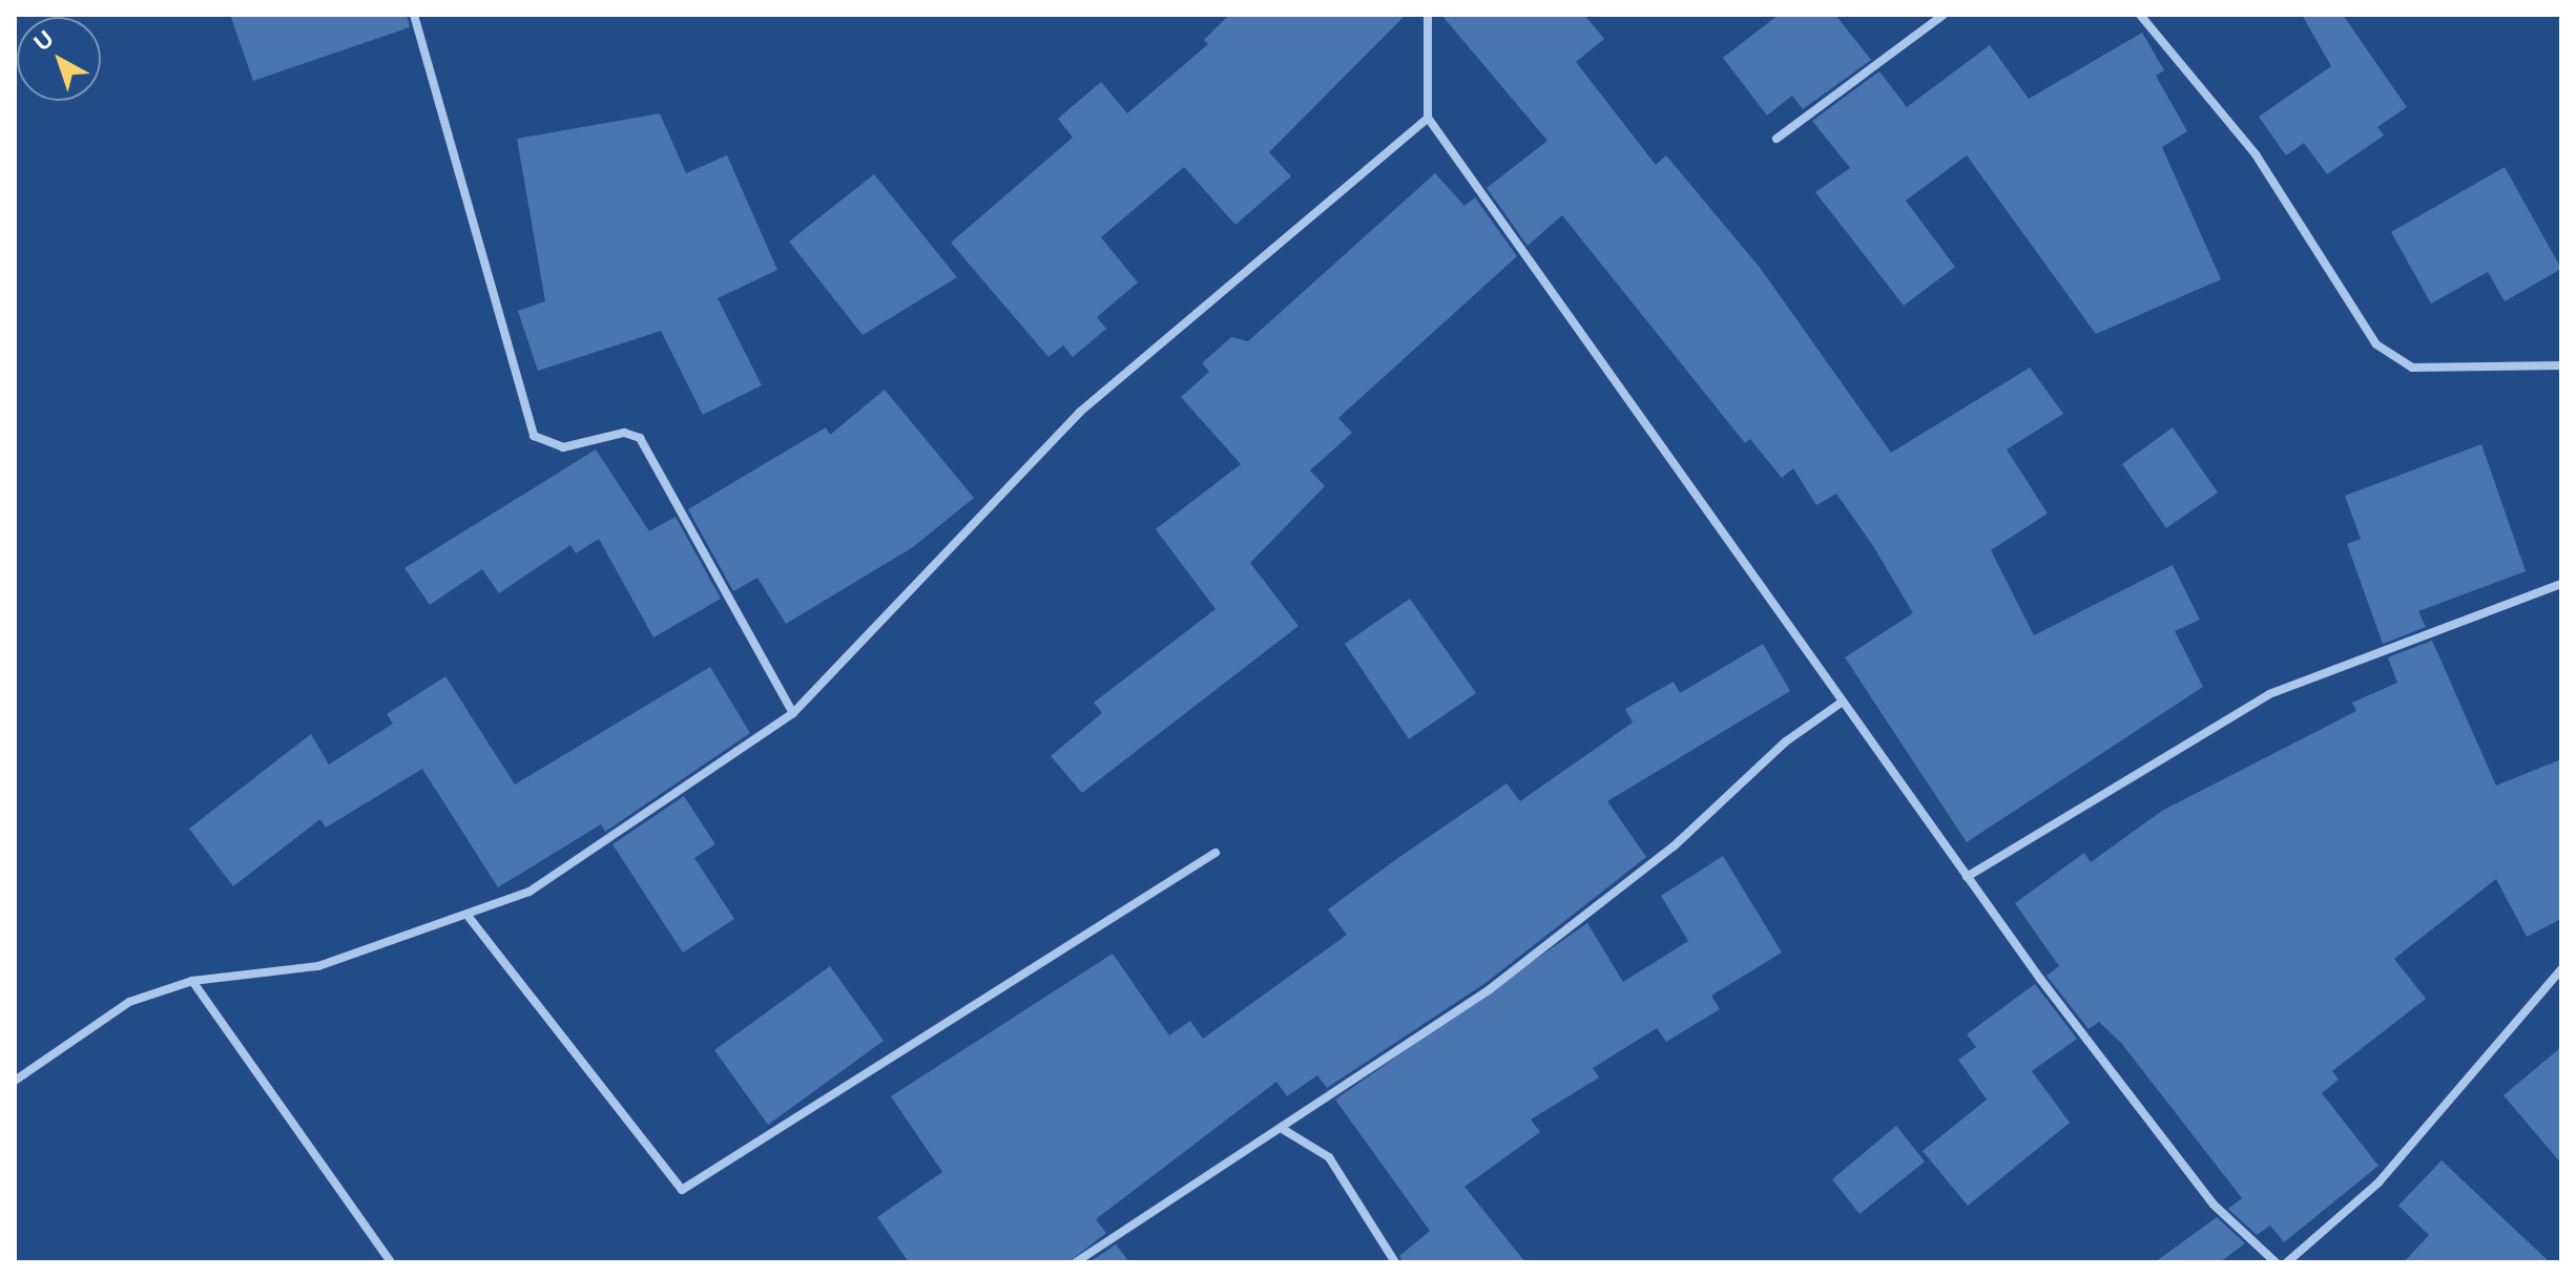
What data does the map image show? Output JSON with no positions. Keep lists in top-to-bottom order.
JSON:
{
  "north": "top left"
}
